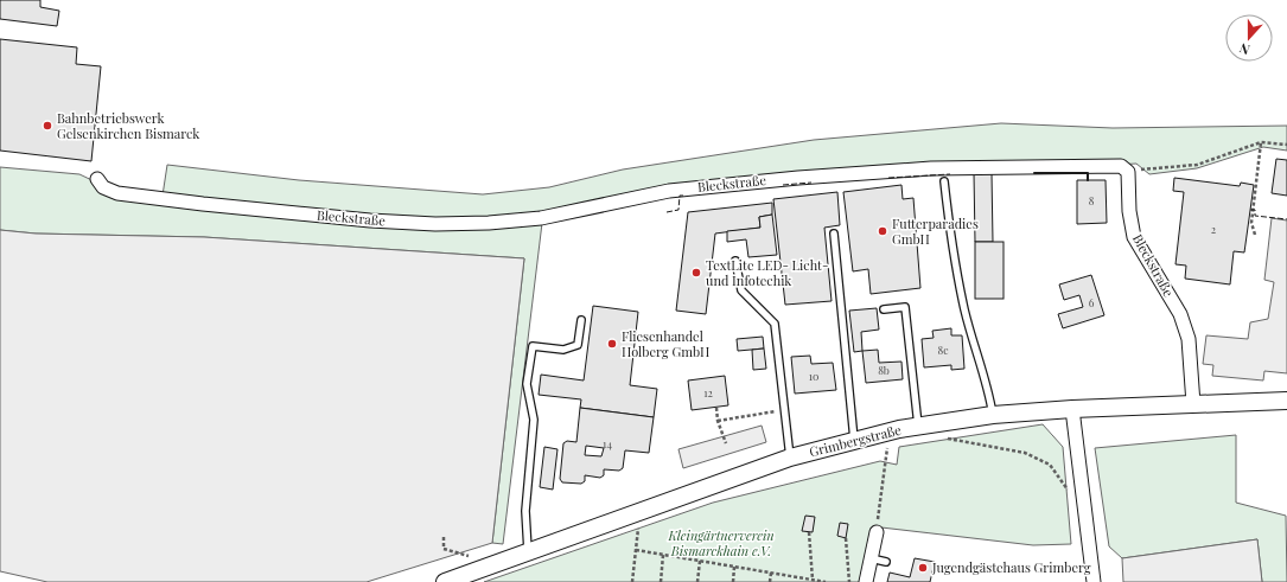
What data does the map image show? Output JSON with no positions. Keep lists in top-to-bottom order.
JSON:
{
  "streets": {
    "street": ["Bleckstraße", "Grimbergstraße"]
  },
  "crossings": [
    ["Bleckstraße", "Grimbergstraße"]
  ],
  "parks": ["Kleingärtnerverein Bismarckhain e.V."],
  "places": [
    "Bahnbetriebswerk Gelsenkirchen Bismarck",
    "Futterparadies GmbH",
    "TextLite LED- Licht- und Infotechik",
    "Fliesenhandel Holberg GmbH",
    "Jugendgästehaus Grimberg"
  ],
  "house_numbers": [
    "8",
    "2",
    "6",
    "8c",
    "8b",
    "10",
    "12",
    "14"
  ],
  "north": "bottom"
}
